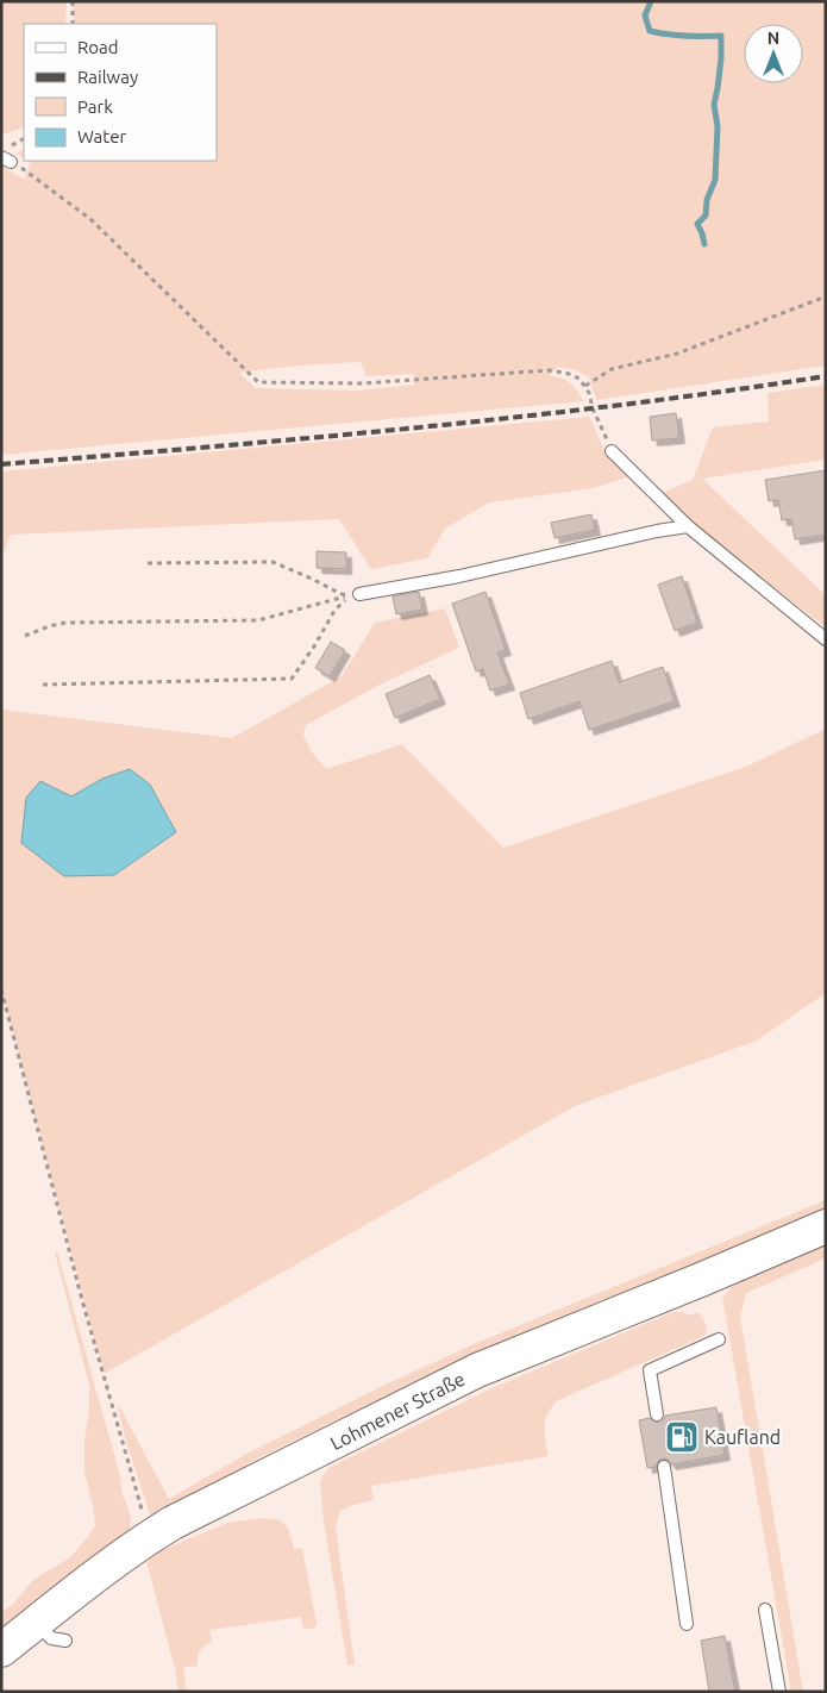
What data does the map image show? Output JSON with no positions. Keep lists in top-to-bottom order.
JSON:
{
  "streets": {
    "main road": ["Lohmener Straße"]
  },
  "places": {
    "fuel station": ["Kaufland"]
  },
  "legend": [
    "Road",
    "Railway",
    "Park",
    "Water"
  ],
  "north": "top"
}
